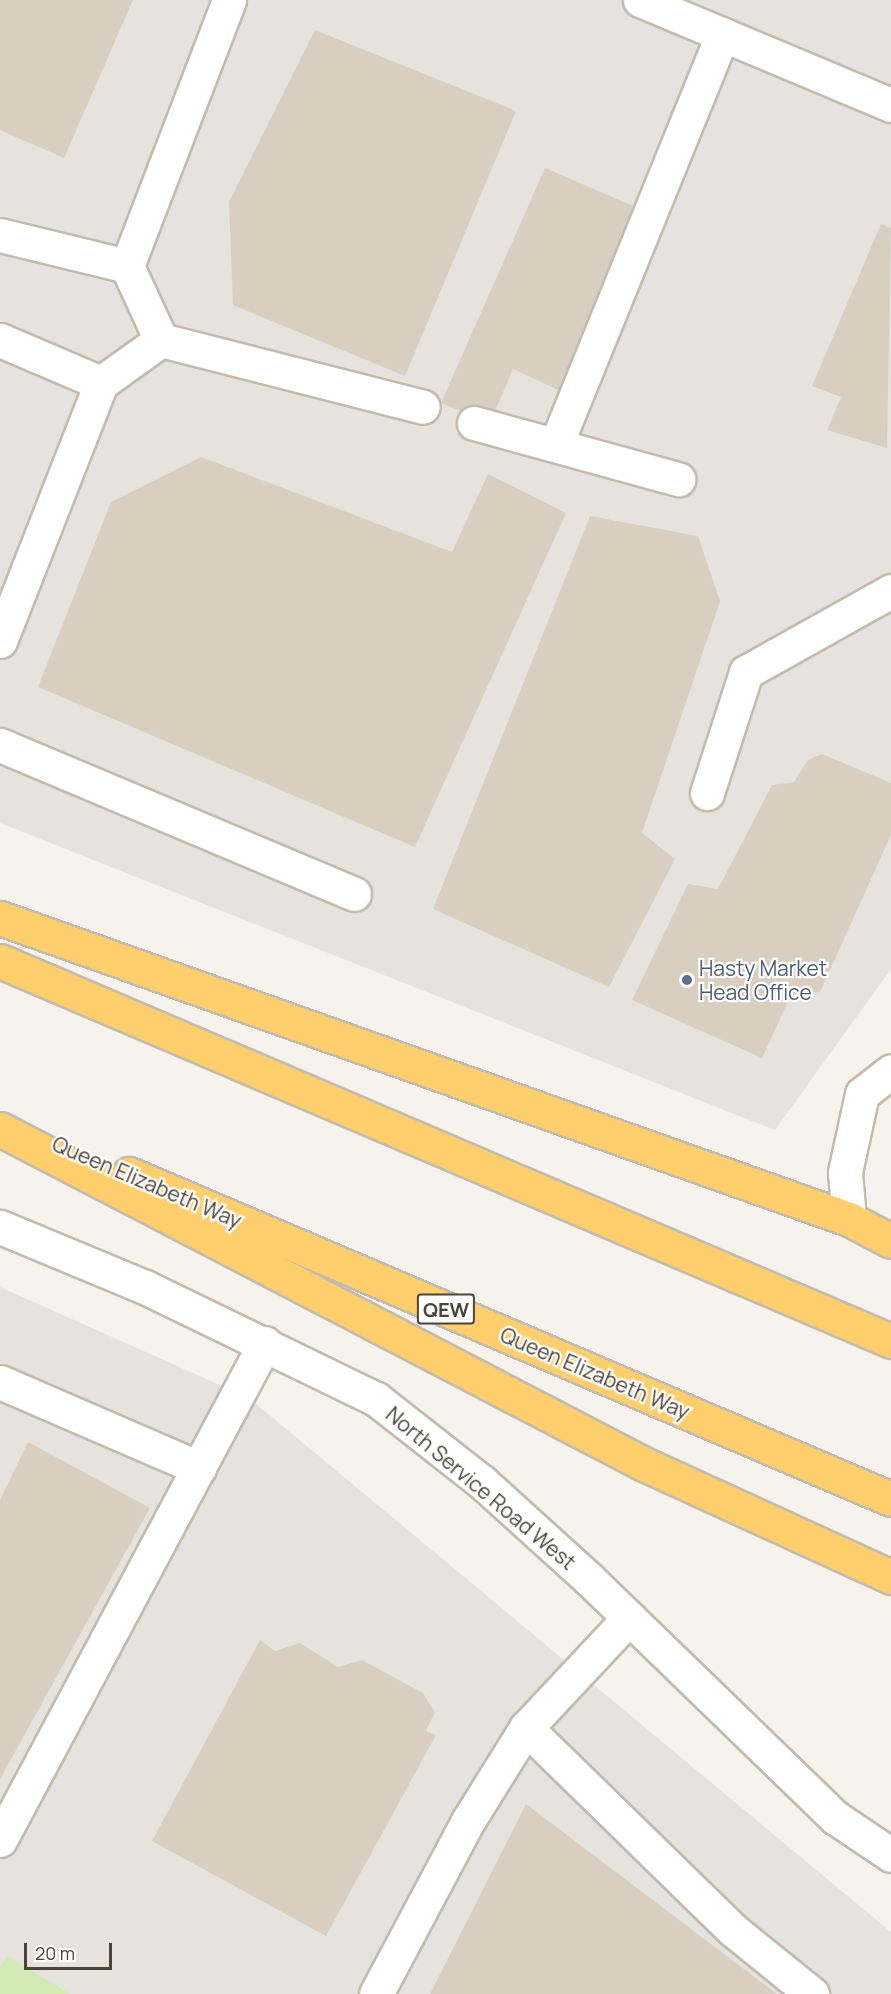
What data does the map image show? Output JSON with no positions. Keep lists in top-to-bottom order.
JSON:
{
  "streets": {
    "highway": ["Queen Elizabeth Way", "QEW"],
    "street": ["North Service Road West"]
  },
  "places": ["Hasty Market Head Office"],
  "scale_bar": "20 m"
}
